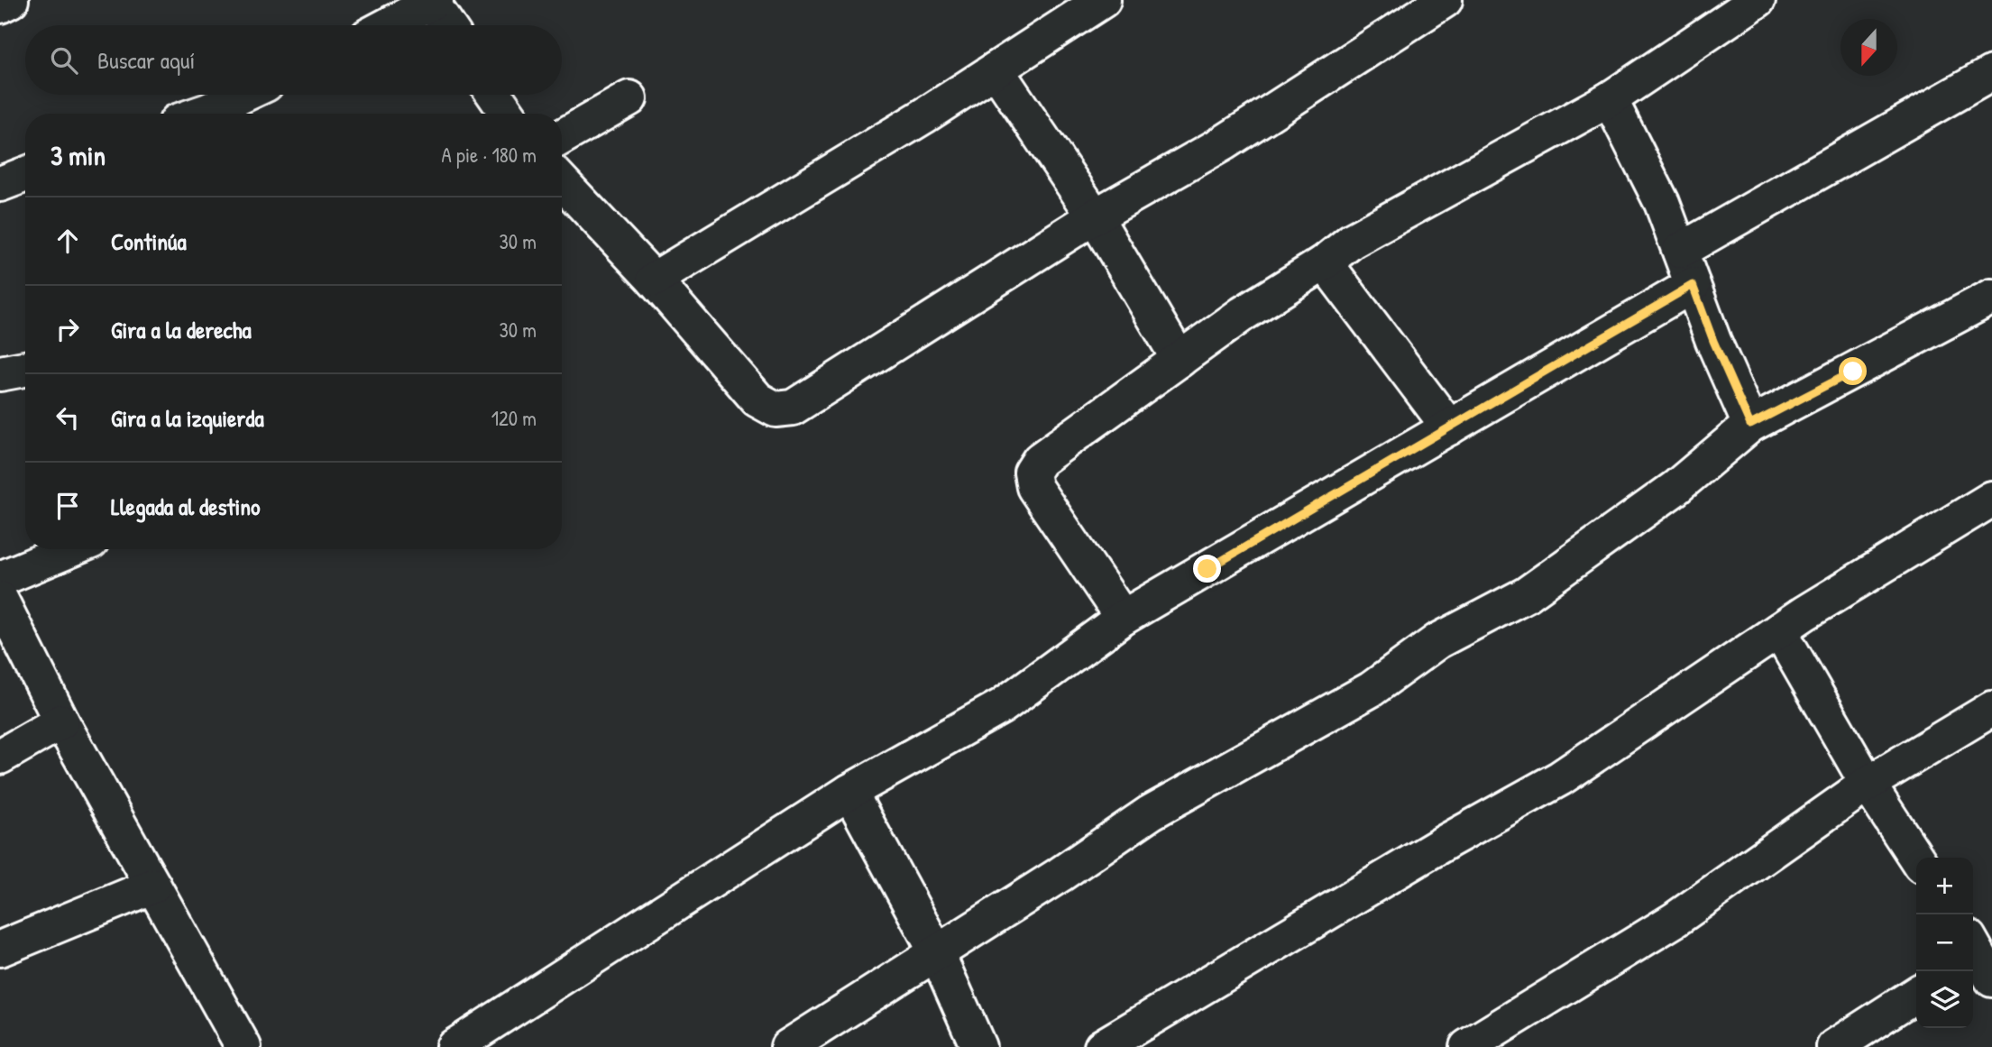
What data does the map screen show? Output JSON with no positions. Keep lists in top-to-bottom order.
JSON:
{
  "north": "bottom",
  "page": {
    "search": "Buscar aquí",
    "heading": ["3 min", "A pie · 180 m"],
    "list": [
      ["Continúa", "30 m"],
      ["Gira a la derecha", "30 m"],
      ["Gira a la izquierda", "120 m"],
      "Llegada al destino"
    ],
    "map_buttons": ["+", "−"]
  }
}
